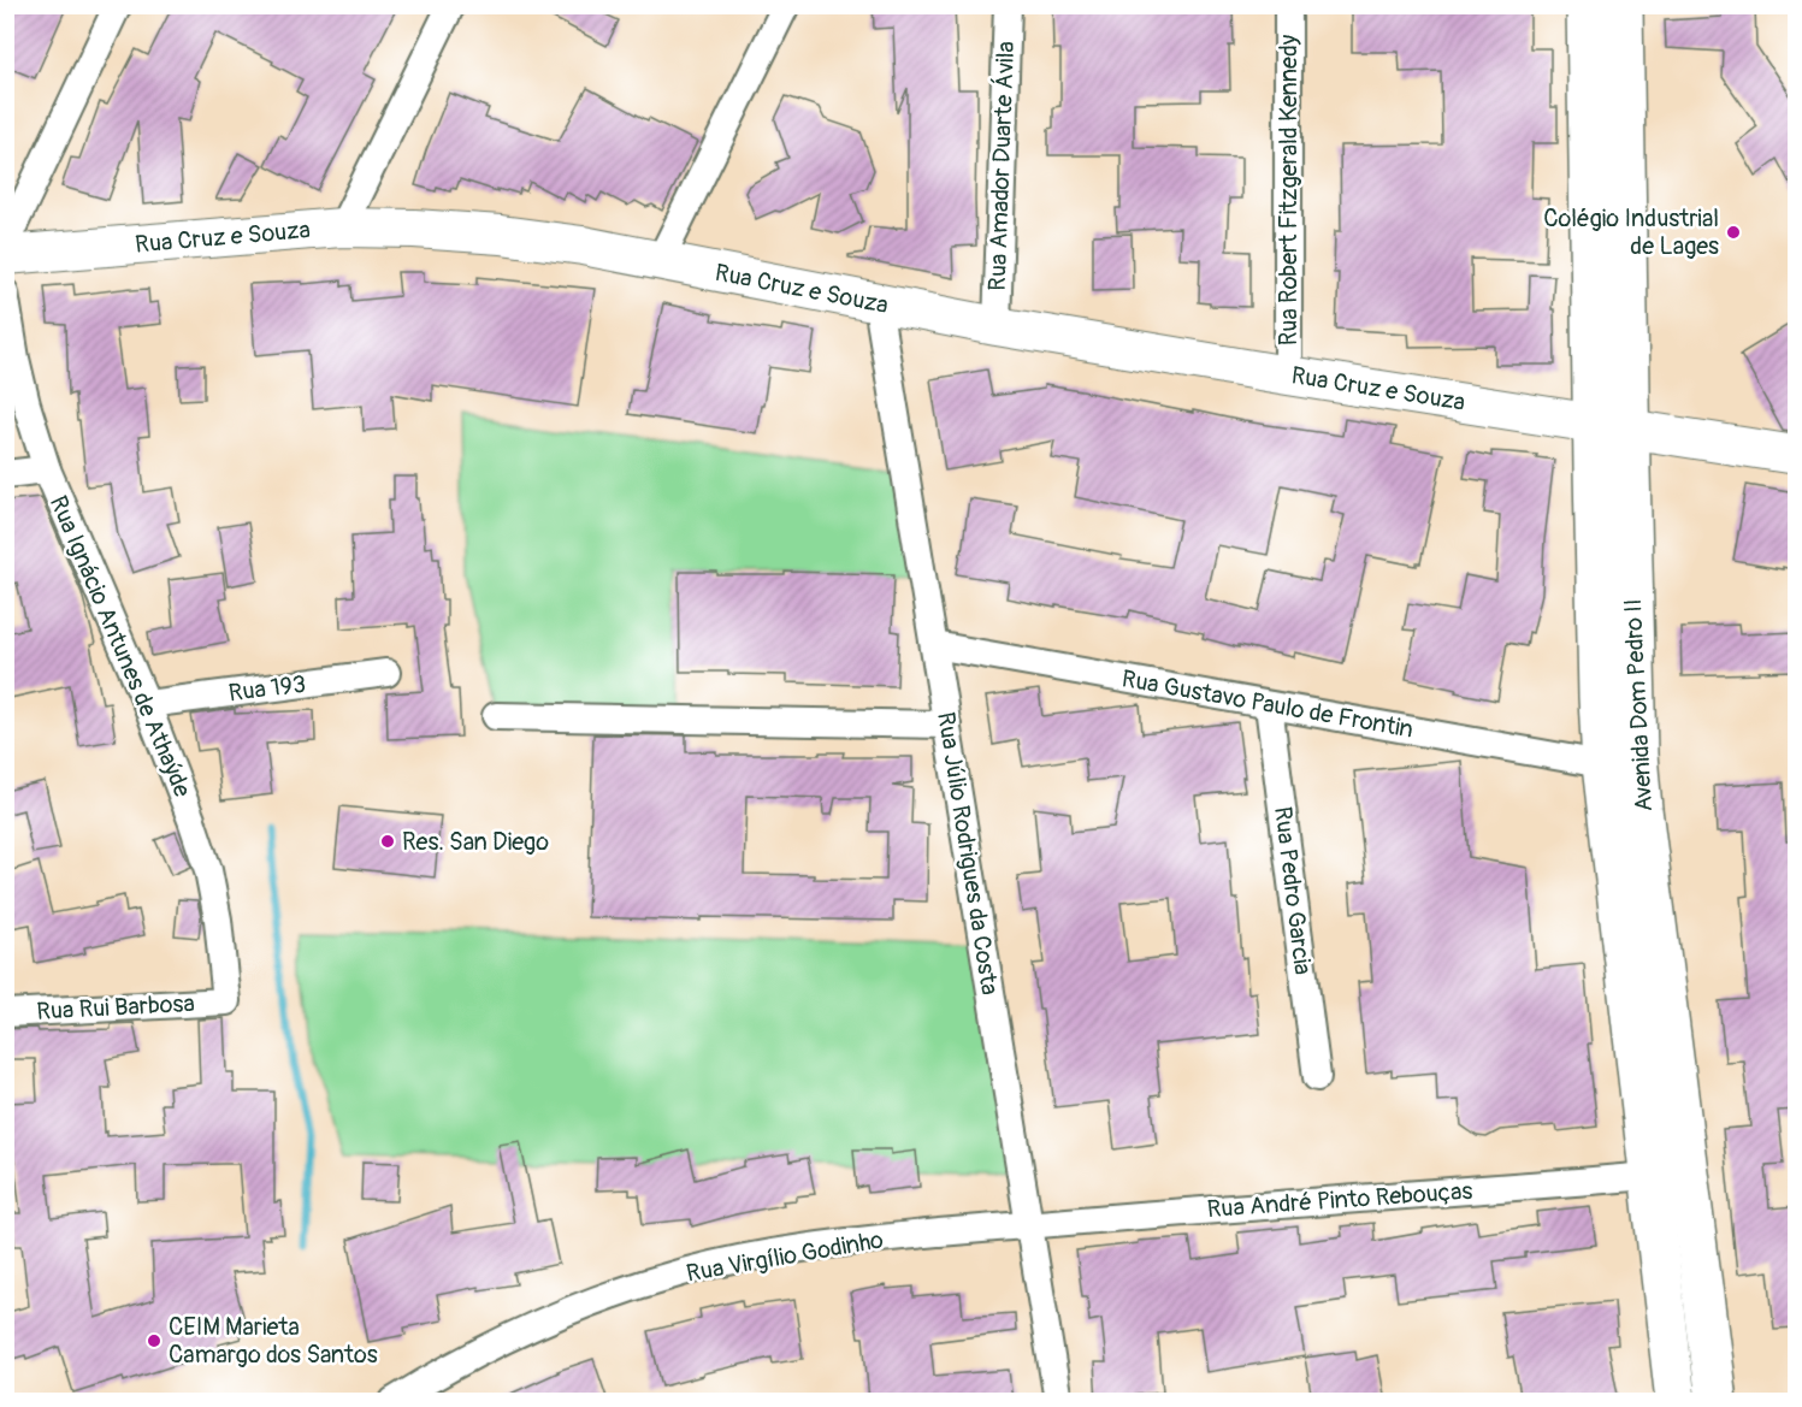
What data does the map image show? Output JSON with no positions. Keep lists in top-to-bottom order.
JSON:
{
  "streets": {
    "main road": ["Avenida Dom Pedro II"],
    "street": [
      "Rua Amador Duarte Ávila",
      "Rua Robert Fitzgerald Kennedy",
      "Rua Cruz e Souza",
      "Rua Ignácio Antunes de Athaýde",
      "Rua 193",
      "Rua Gustavo Paulo de Frontin",
      "Rua Júlio Rodrigues da Costa",
      "Rua Pedro Garcia",
      "Rua Rui Barbosa",
      "Rua André Pinto Rebouças",
      "Rua Virgílio Godinho"
    ]
  },
  "crossings": [
    ["Rua Amador Duarte Ávila", "Rua Cruz e Souza"],
    ["Rua Robert Fitzgerald Kennedy", "Rua Cruz e Souza"],
    ["Rua Cruz e Souza", "Avenida Dom Pedro II"],
    ["Rua Cruz e Souza", "Rua Júlio Rodrigues da Costa"],
    ["Rua Ignácio Antunes de Athaýde", "Rua 193"],
    ["Rua Ignácio Antunes de Athaýde", "Rua Rui Barbosa"],
    ["Rua Gustavo Paulo de Frontin", "Avenida Dom Pedro II"],
    ["Rua Gustavo Paulo de Frontin", "Rua Júlio Rodrigues da Costa"],
    ["Rua Gustavo Paulo de Frontin", "Rua Pedro Garcia"],
    ["Avenida Dom Pedro II", "Rua André Pinto Rebouças"],
    ["Rua Júlio Rodrigues da Costa", "Rua André Pinto Rebouças"],
    ["Rua Júlio Rodrigues da Costa", "Rua Virgílio Godinho"],
    ["Rua André Pinto Rebouças", "Rua Virgílio Godinho"]
  ],
  "places": ["Colégio Industrial de Lages", "Res. San Diego", "CEIM Marieta Camargo dos Santos"]
}
